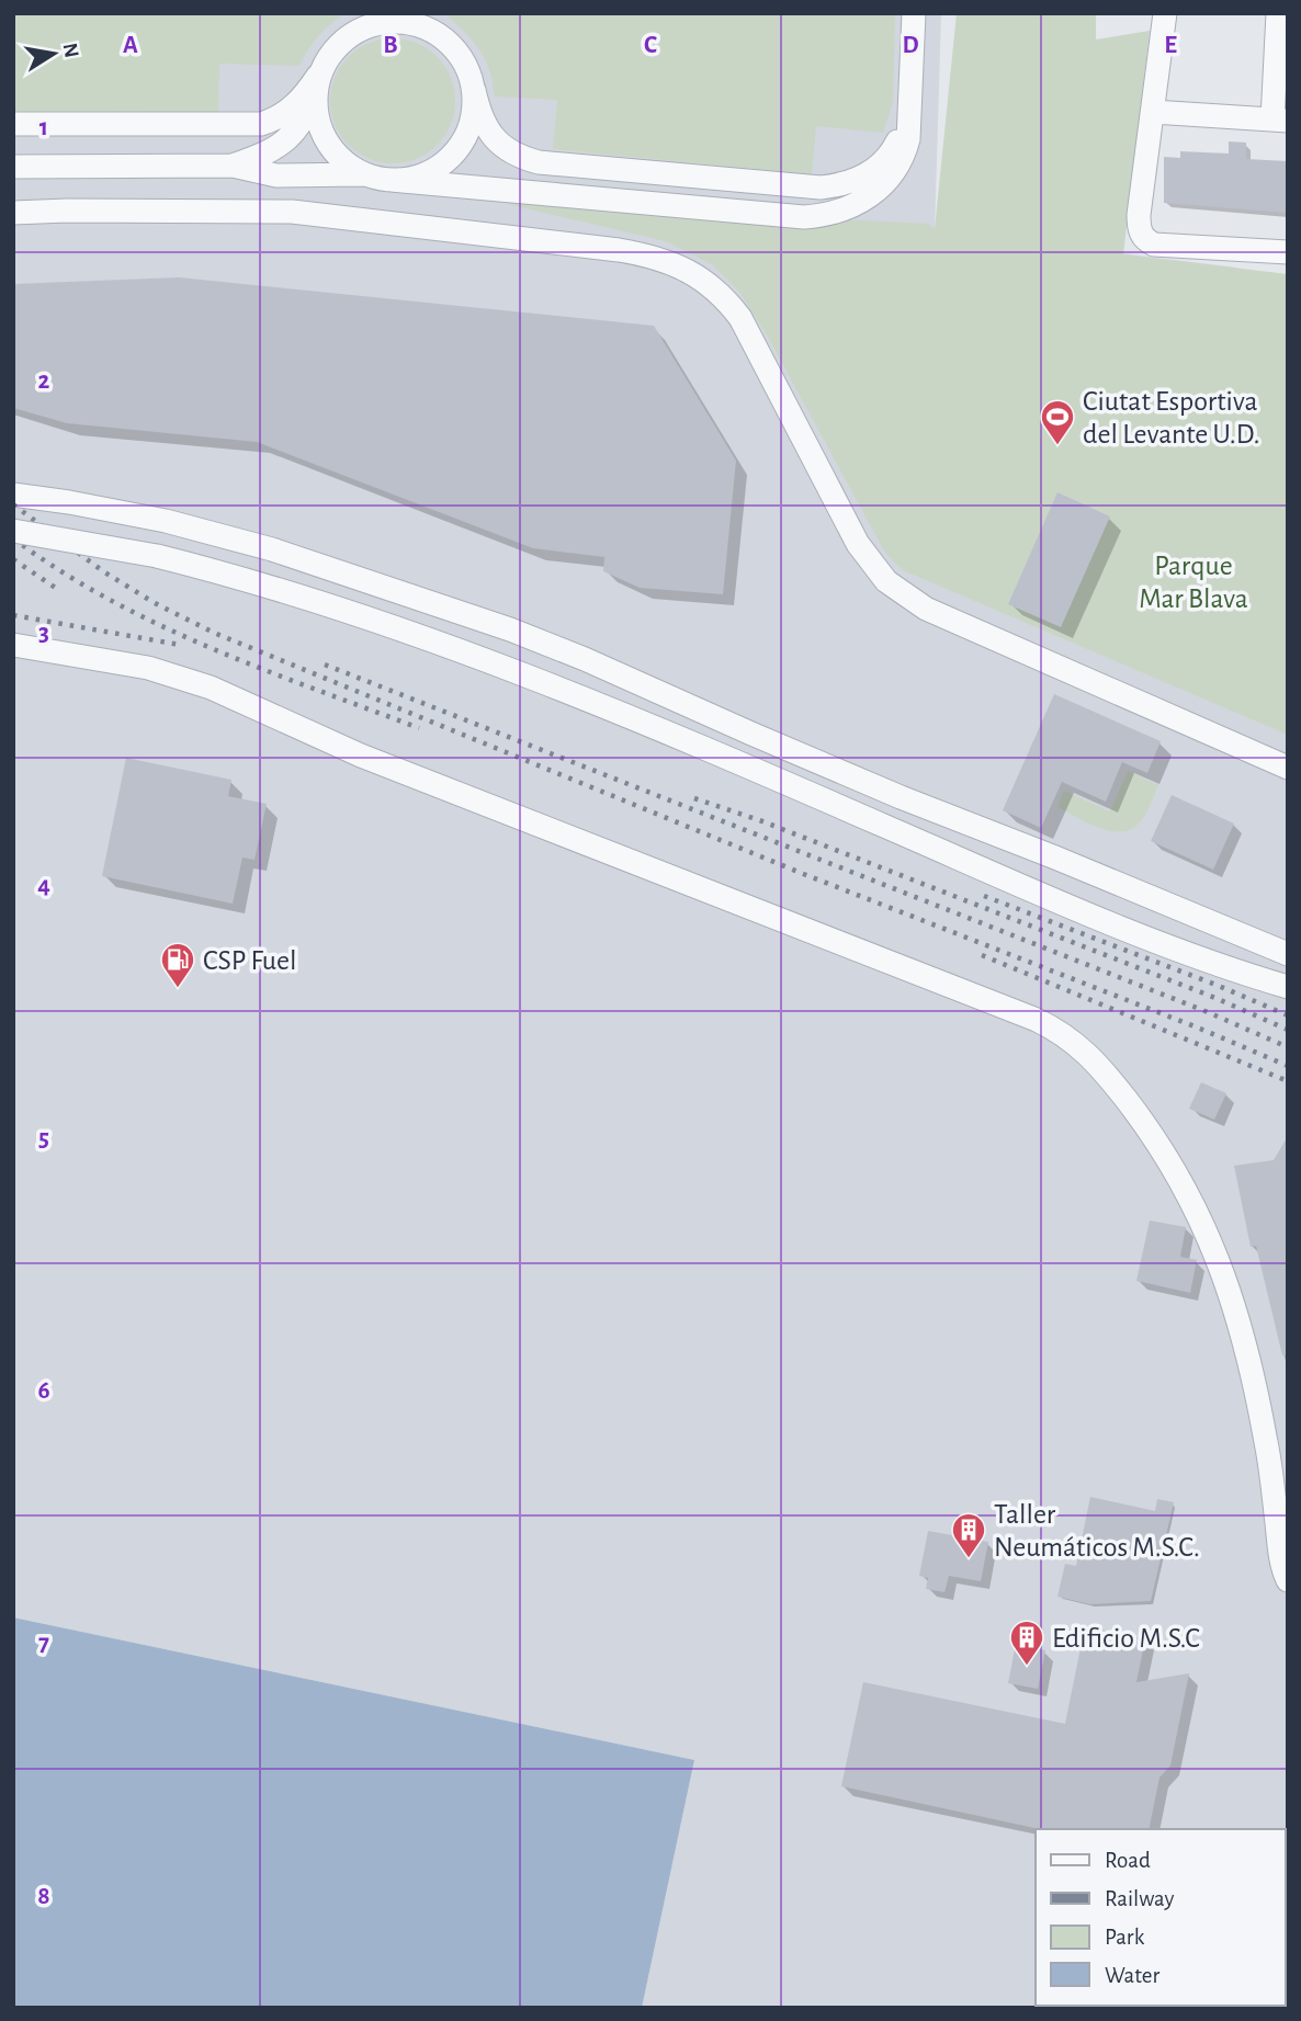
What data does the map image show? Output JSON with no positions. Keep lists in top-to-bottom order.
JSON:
{
  "parks": ["Parque Mar Blava"],
  "places": {
    "sports": ["Ciutat Esportiva del Levante U.D."],
    "fuel station": ["CSP Fuel"],
    "building": ["Taller Neumáticos M.S.C.", "Edificio M.S.C"]
  },
  "legend": [
    "Road",
    "Railway",
    "Park",
    "Water"
  ],
  "north": "right",
  "grid": {
    "columns": [
      "A",
      "B",
      "C",
      "D",
      "E"
    ],
    "rows": [
      "1",
      "2",
      "3",
      "4",
      "5",
      "6",
      "7",
      "8"
    ]
  }
}
